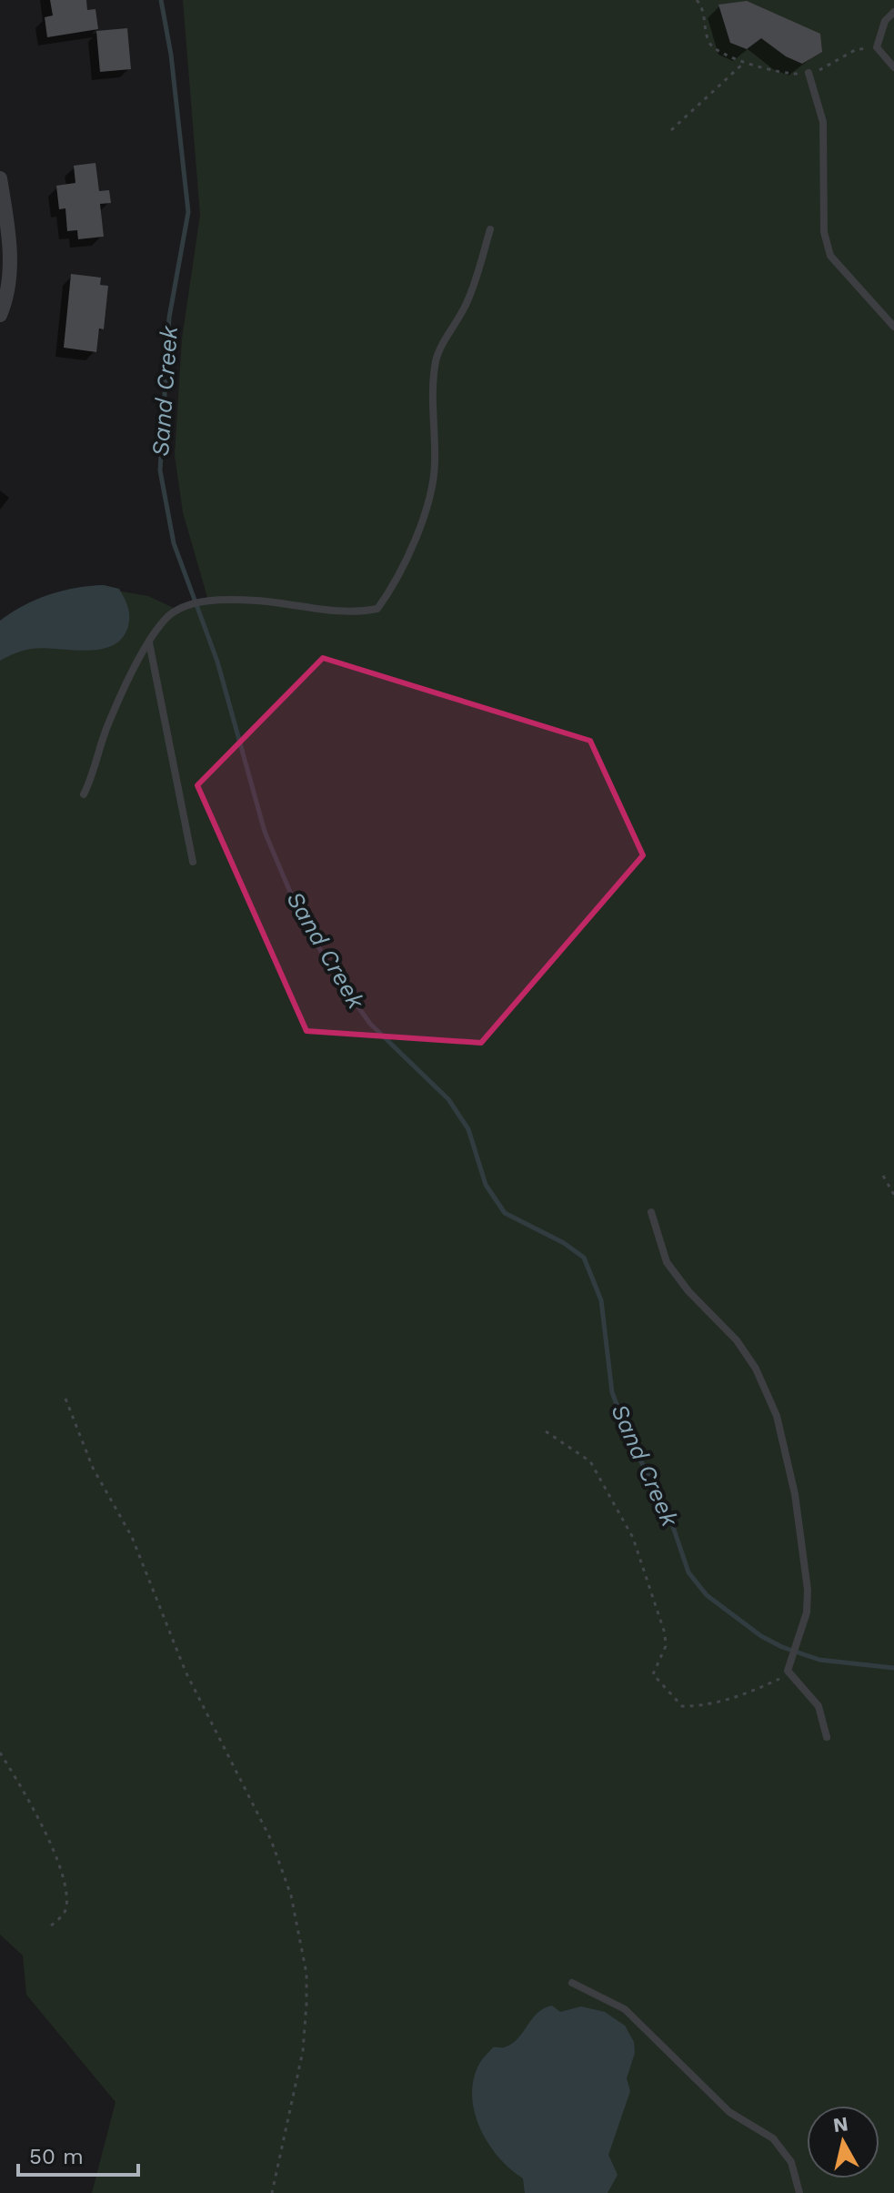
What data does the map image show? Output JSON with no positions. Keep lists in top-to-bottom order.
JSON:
{
  "water": ["Sand Creek"],
  "scale_bar": "50 m",
  "north": "top"
}
